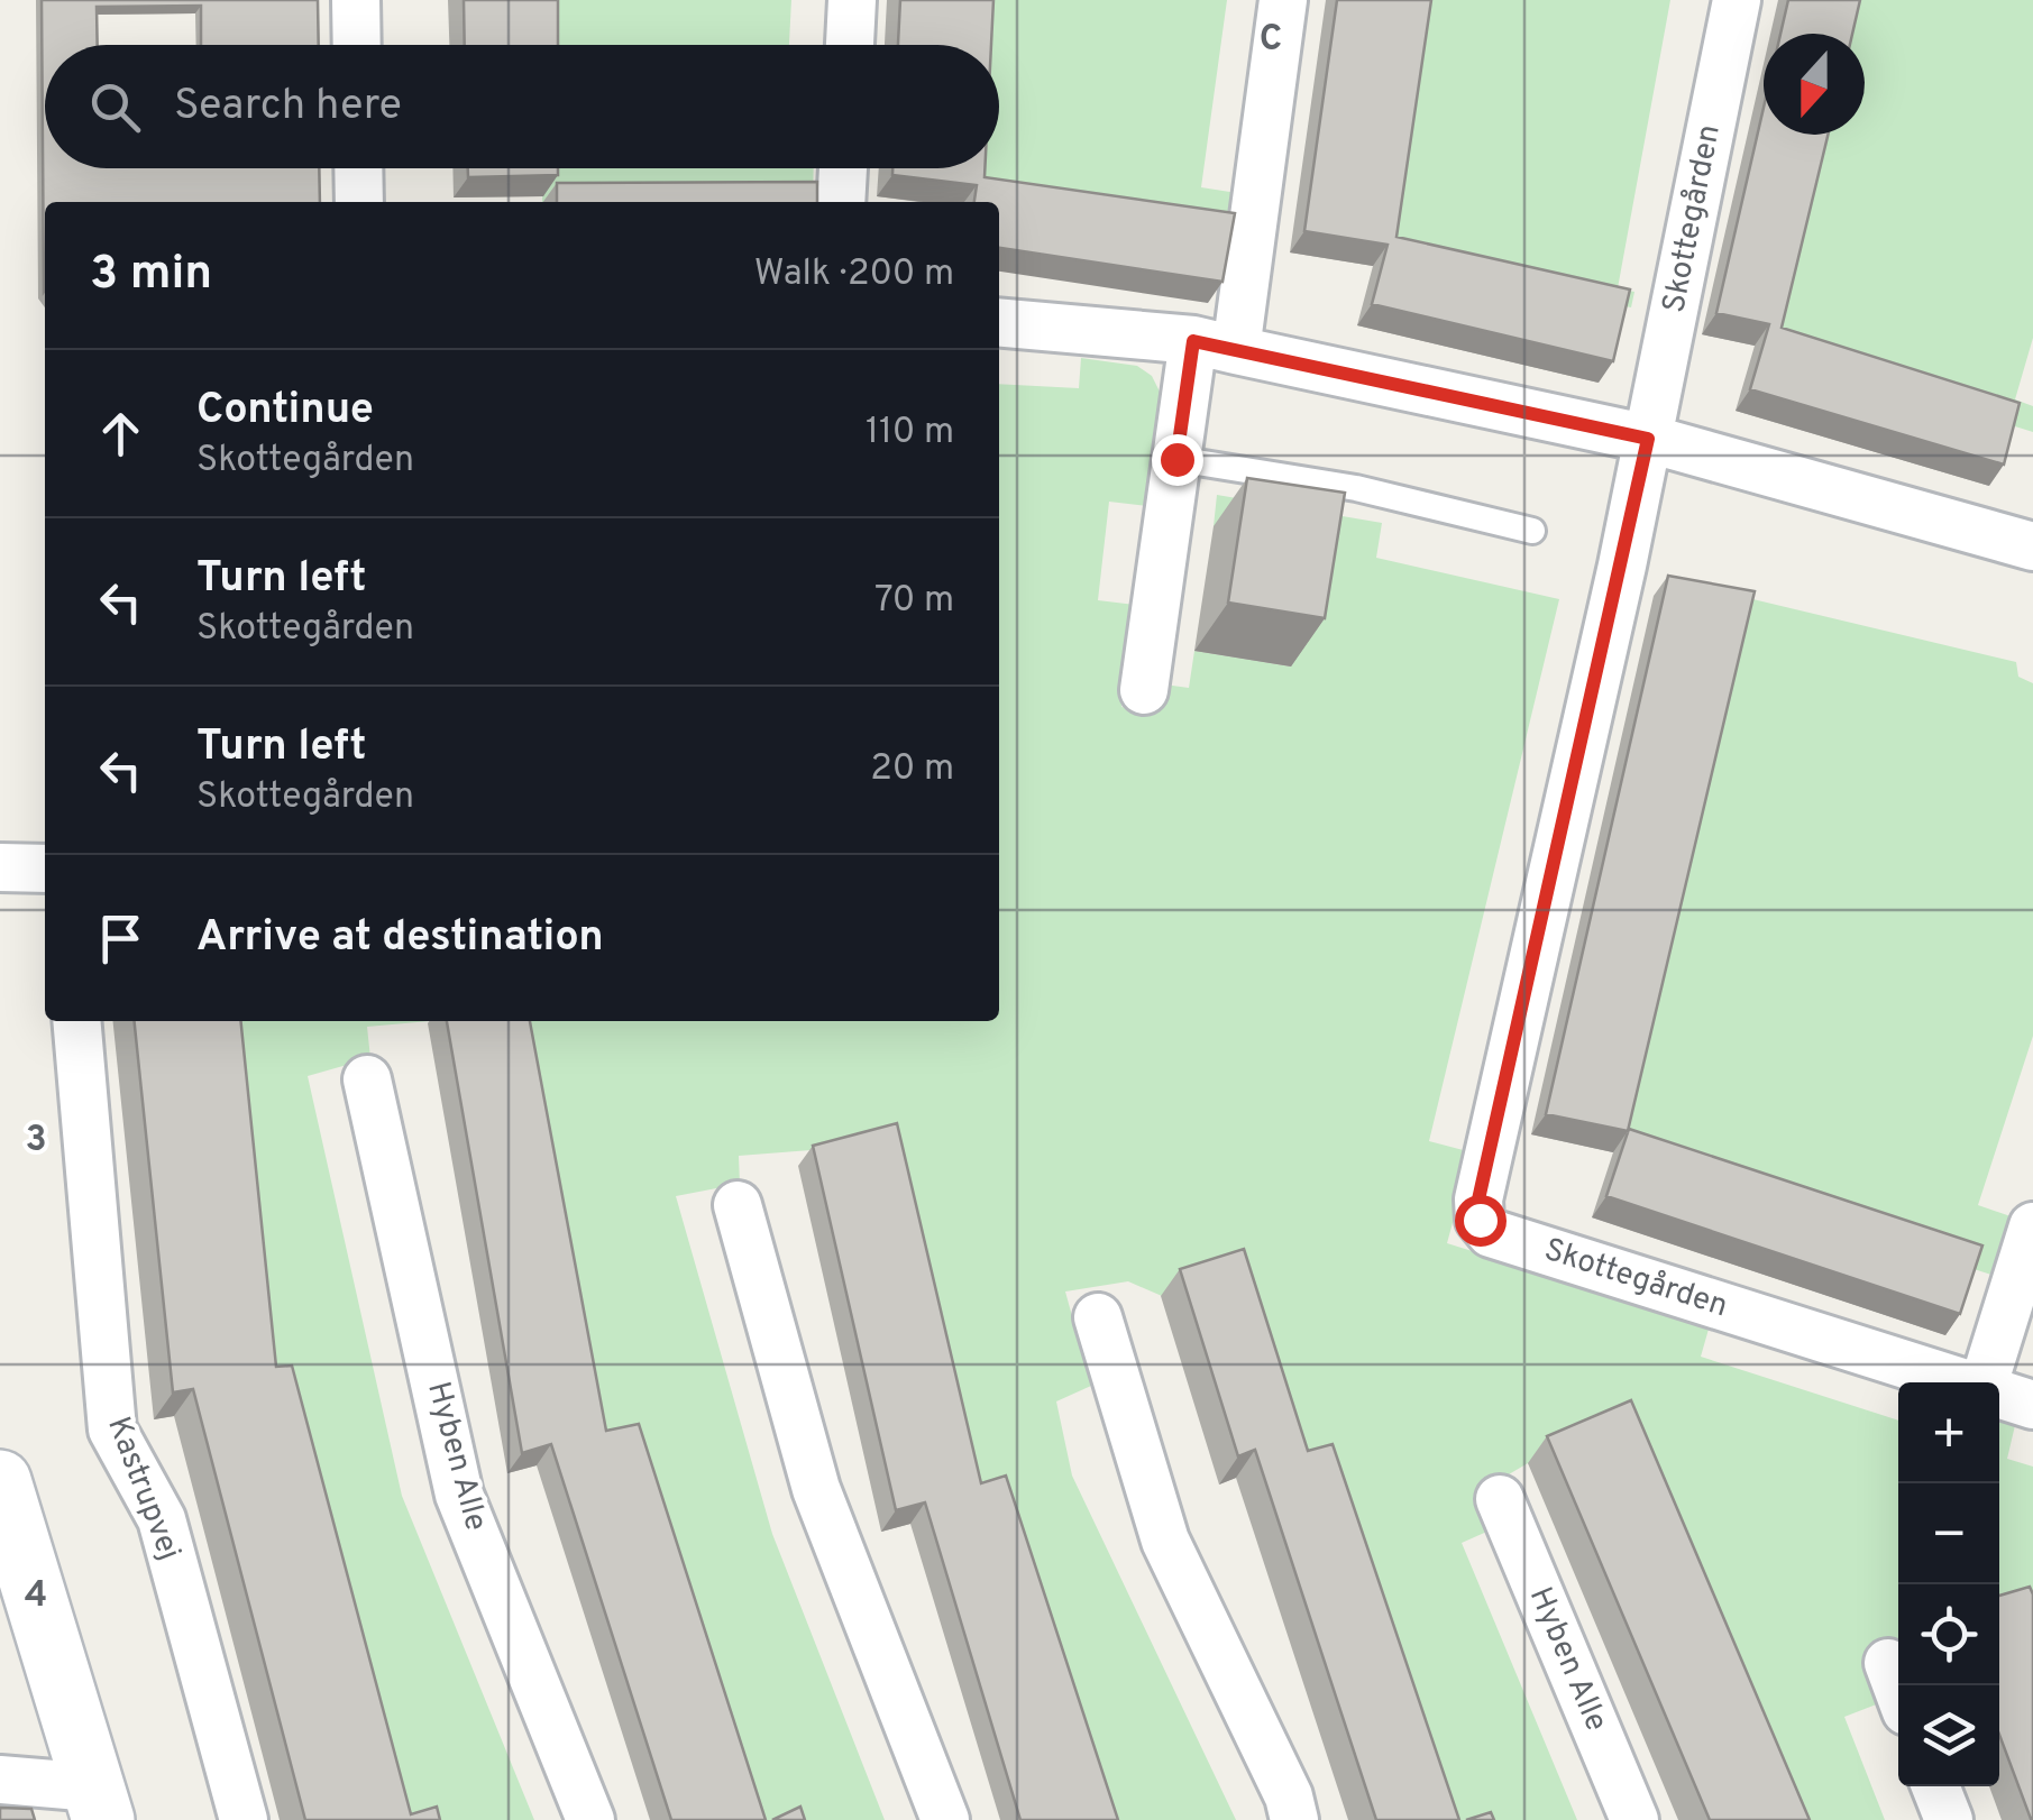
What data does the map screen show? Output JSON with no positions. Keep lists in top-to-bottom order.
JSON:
{
  "streets": {
    "street": ["Skottegården", "Hyben Alle", "Kastrupvej"]
  },
  "north": "bottom",
  "page": {
    "search": "Search here",
    "heading": ["3 min", "Walk · 200 m"],
    "list": [
      ["Continue", "Skottegården", "110 m"],
      ["Turn left", "Skottegården", "70 m"],
      ["Turn left", "Skottegården", "20 m"],
      "Arrive at destination"
    ],
    "map_buttons": ["+", "−"]
  },
  "grid": {
    "columns": ["C"],
    "rows": ["3", "4"]
  }
}
